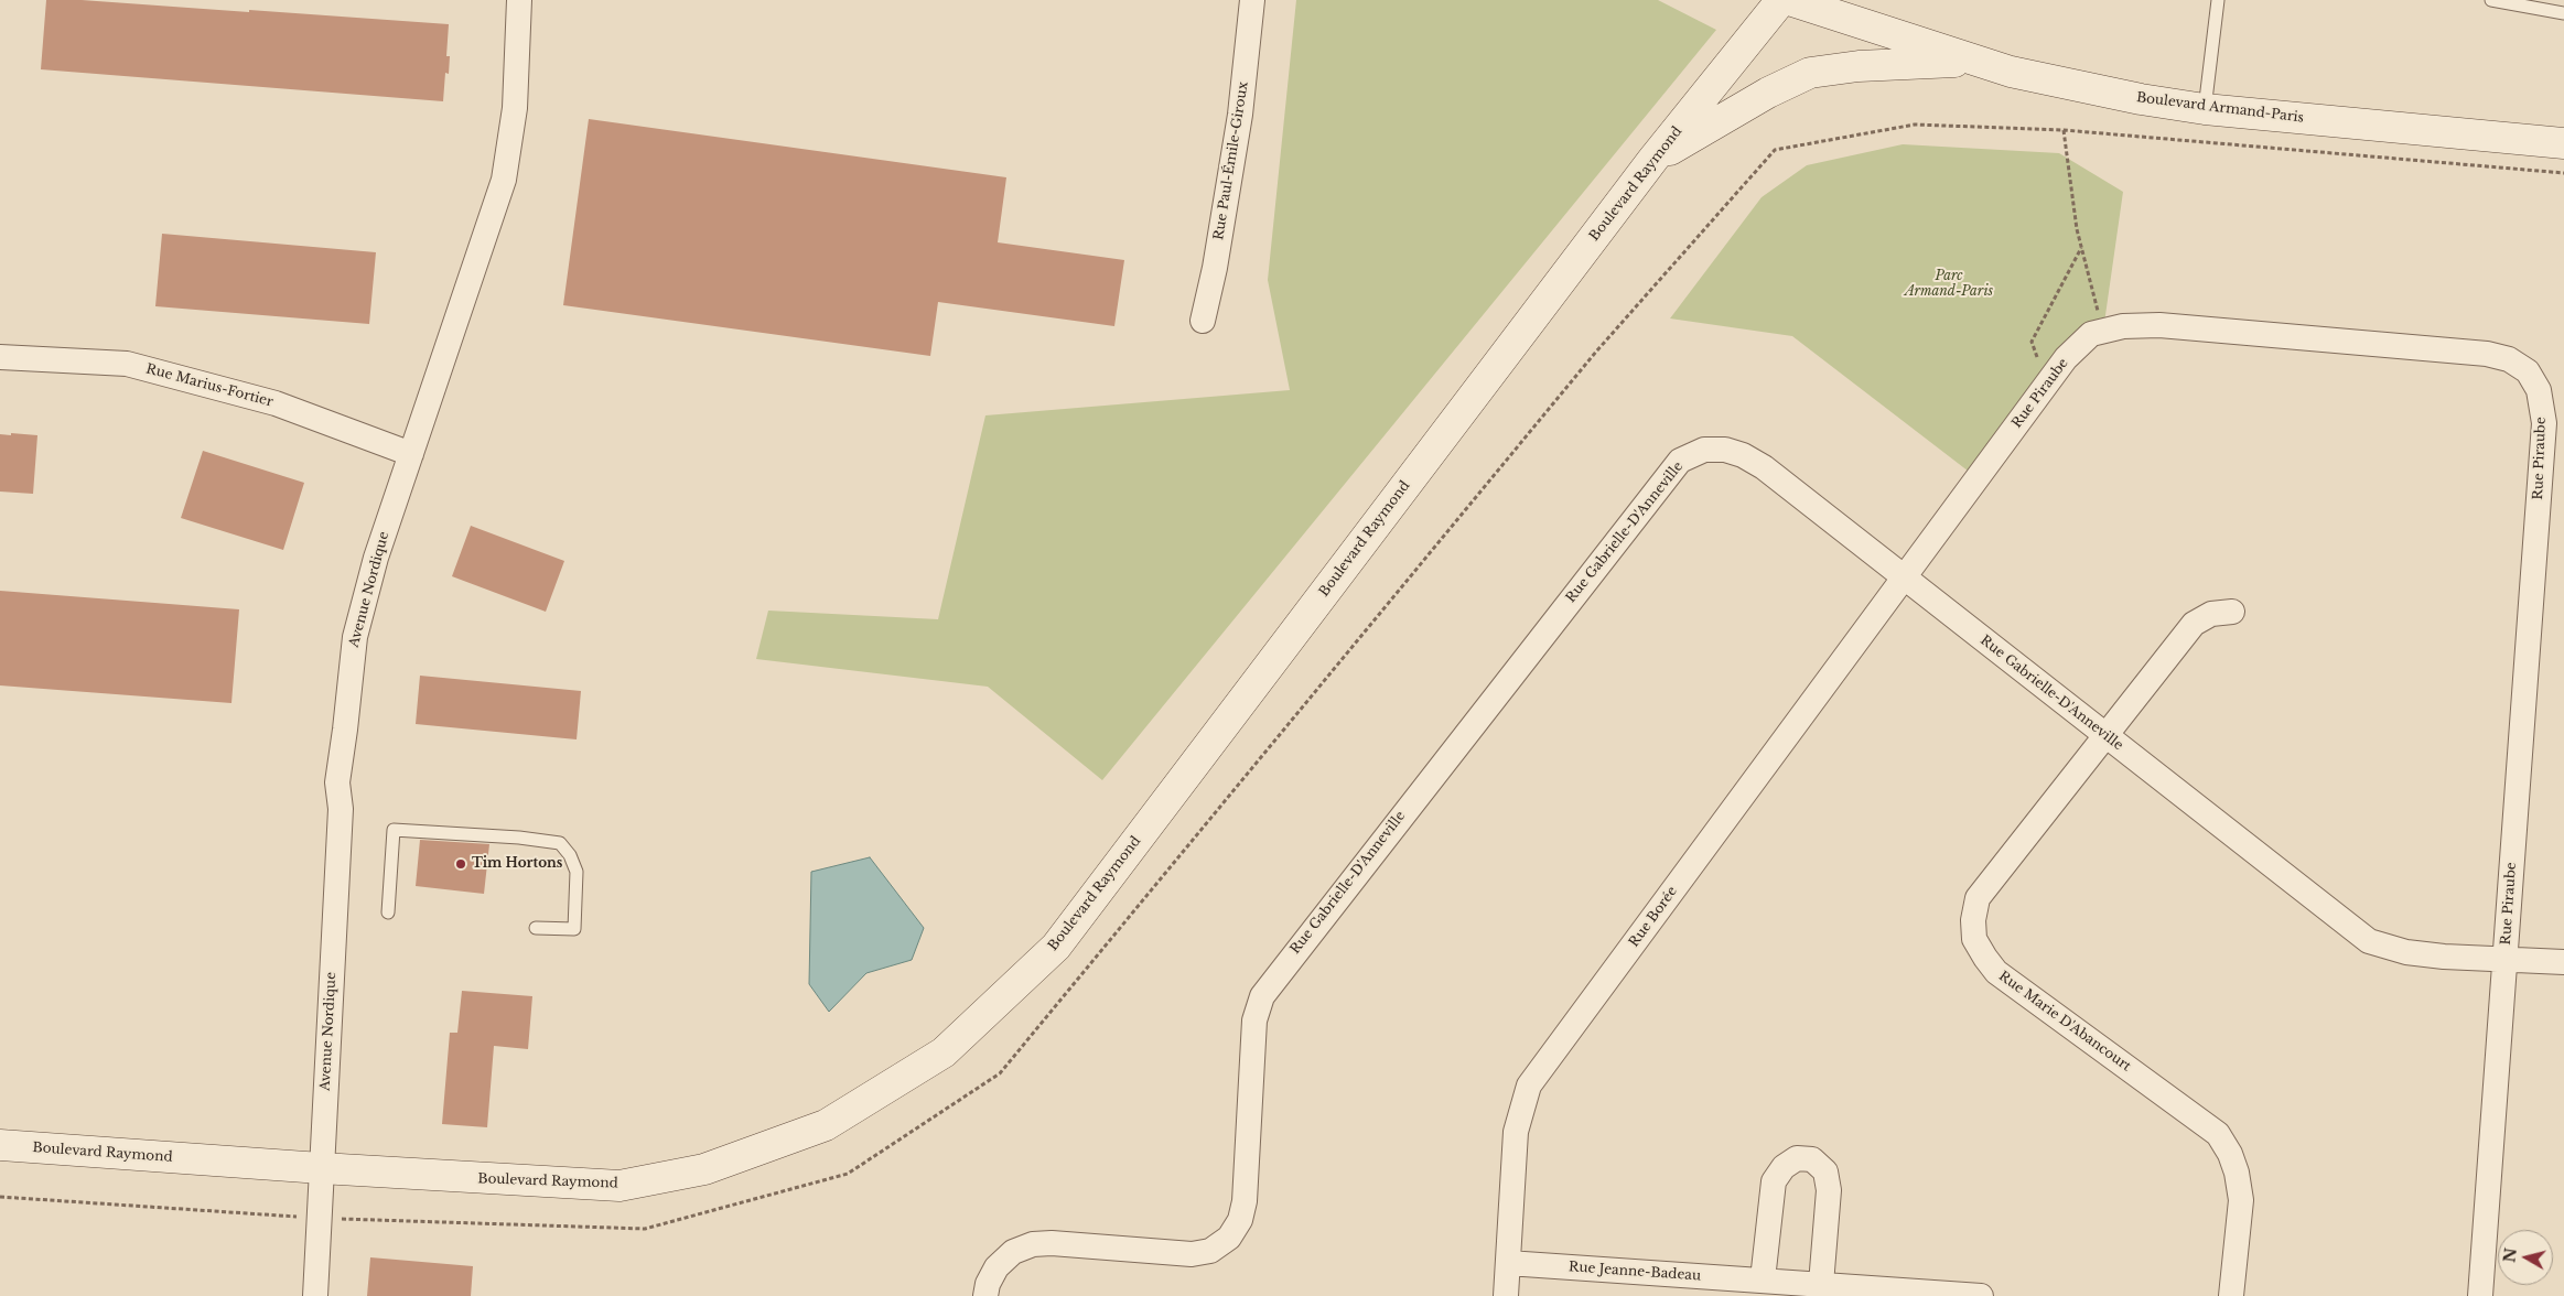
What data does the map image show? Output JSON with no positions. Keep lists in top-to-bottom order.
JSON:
{
  "streets": {
    "street": [
      "Boulevard Armand-Paris",
      "Rue Paul-Émile-Giroux",
      "Boulevard Raymond",
      "Rue Marius-Fortier",
      "Rue Piraube",
      "Rue Gabrielle-D'Anneville",
      "Avenue Nordique",
      "Rue Borée",
      "Rue Marie D'Abancourt",
      "Rue Jeanne-Badeau"
    ]
  },
  "crossings": [
    ["Boulevard Raymond", "Avenue Nordique"],
    ["Rue Marius-Fortier", "Avenue Nordique"],
    ["Rue Piraube", "Rue Gabrielle-D'Anneville"],
    ["Rue Piraube", "Rue Borée"],
    ["Rue Gabrielle-D'Anneville", "Rue Borée"],
    ["Rue Gabrielle-D'Anneville", "Rue Marie D'Abancourt"],
    ["Rue Borée", "Rue Jeanne-Badeau"]
  ],
  "parks": ["Parc Armand-Paris"],
  "places": ["Tim Hortons"],
  "north": "left"
}
